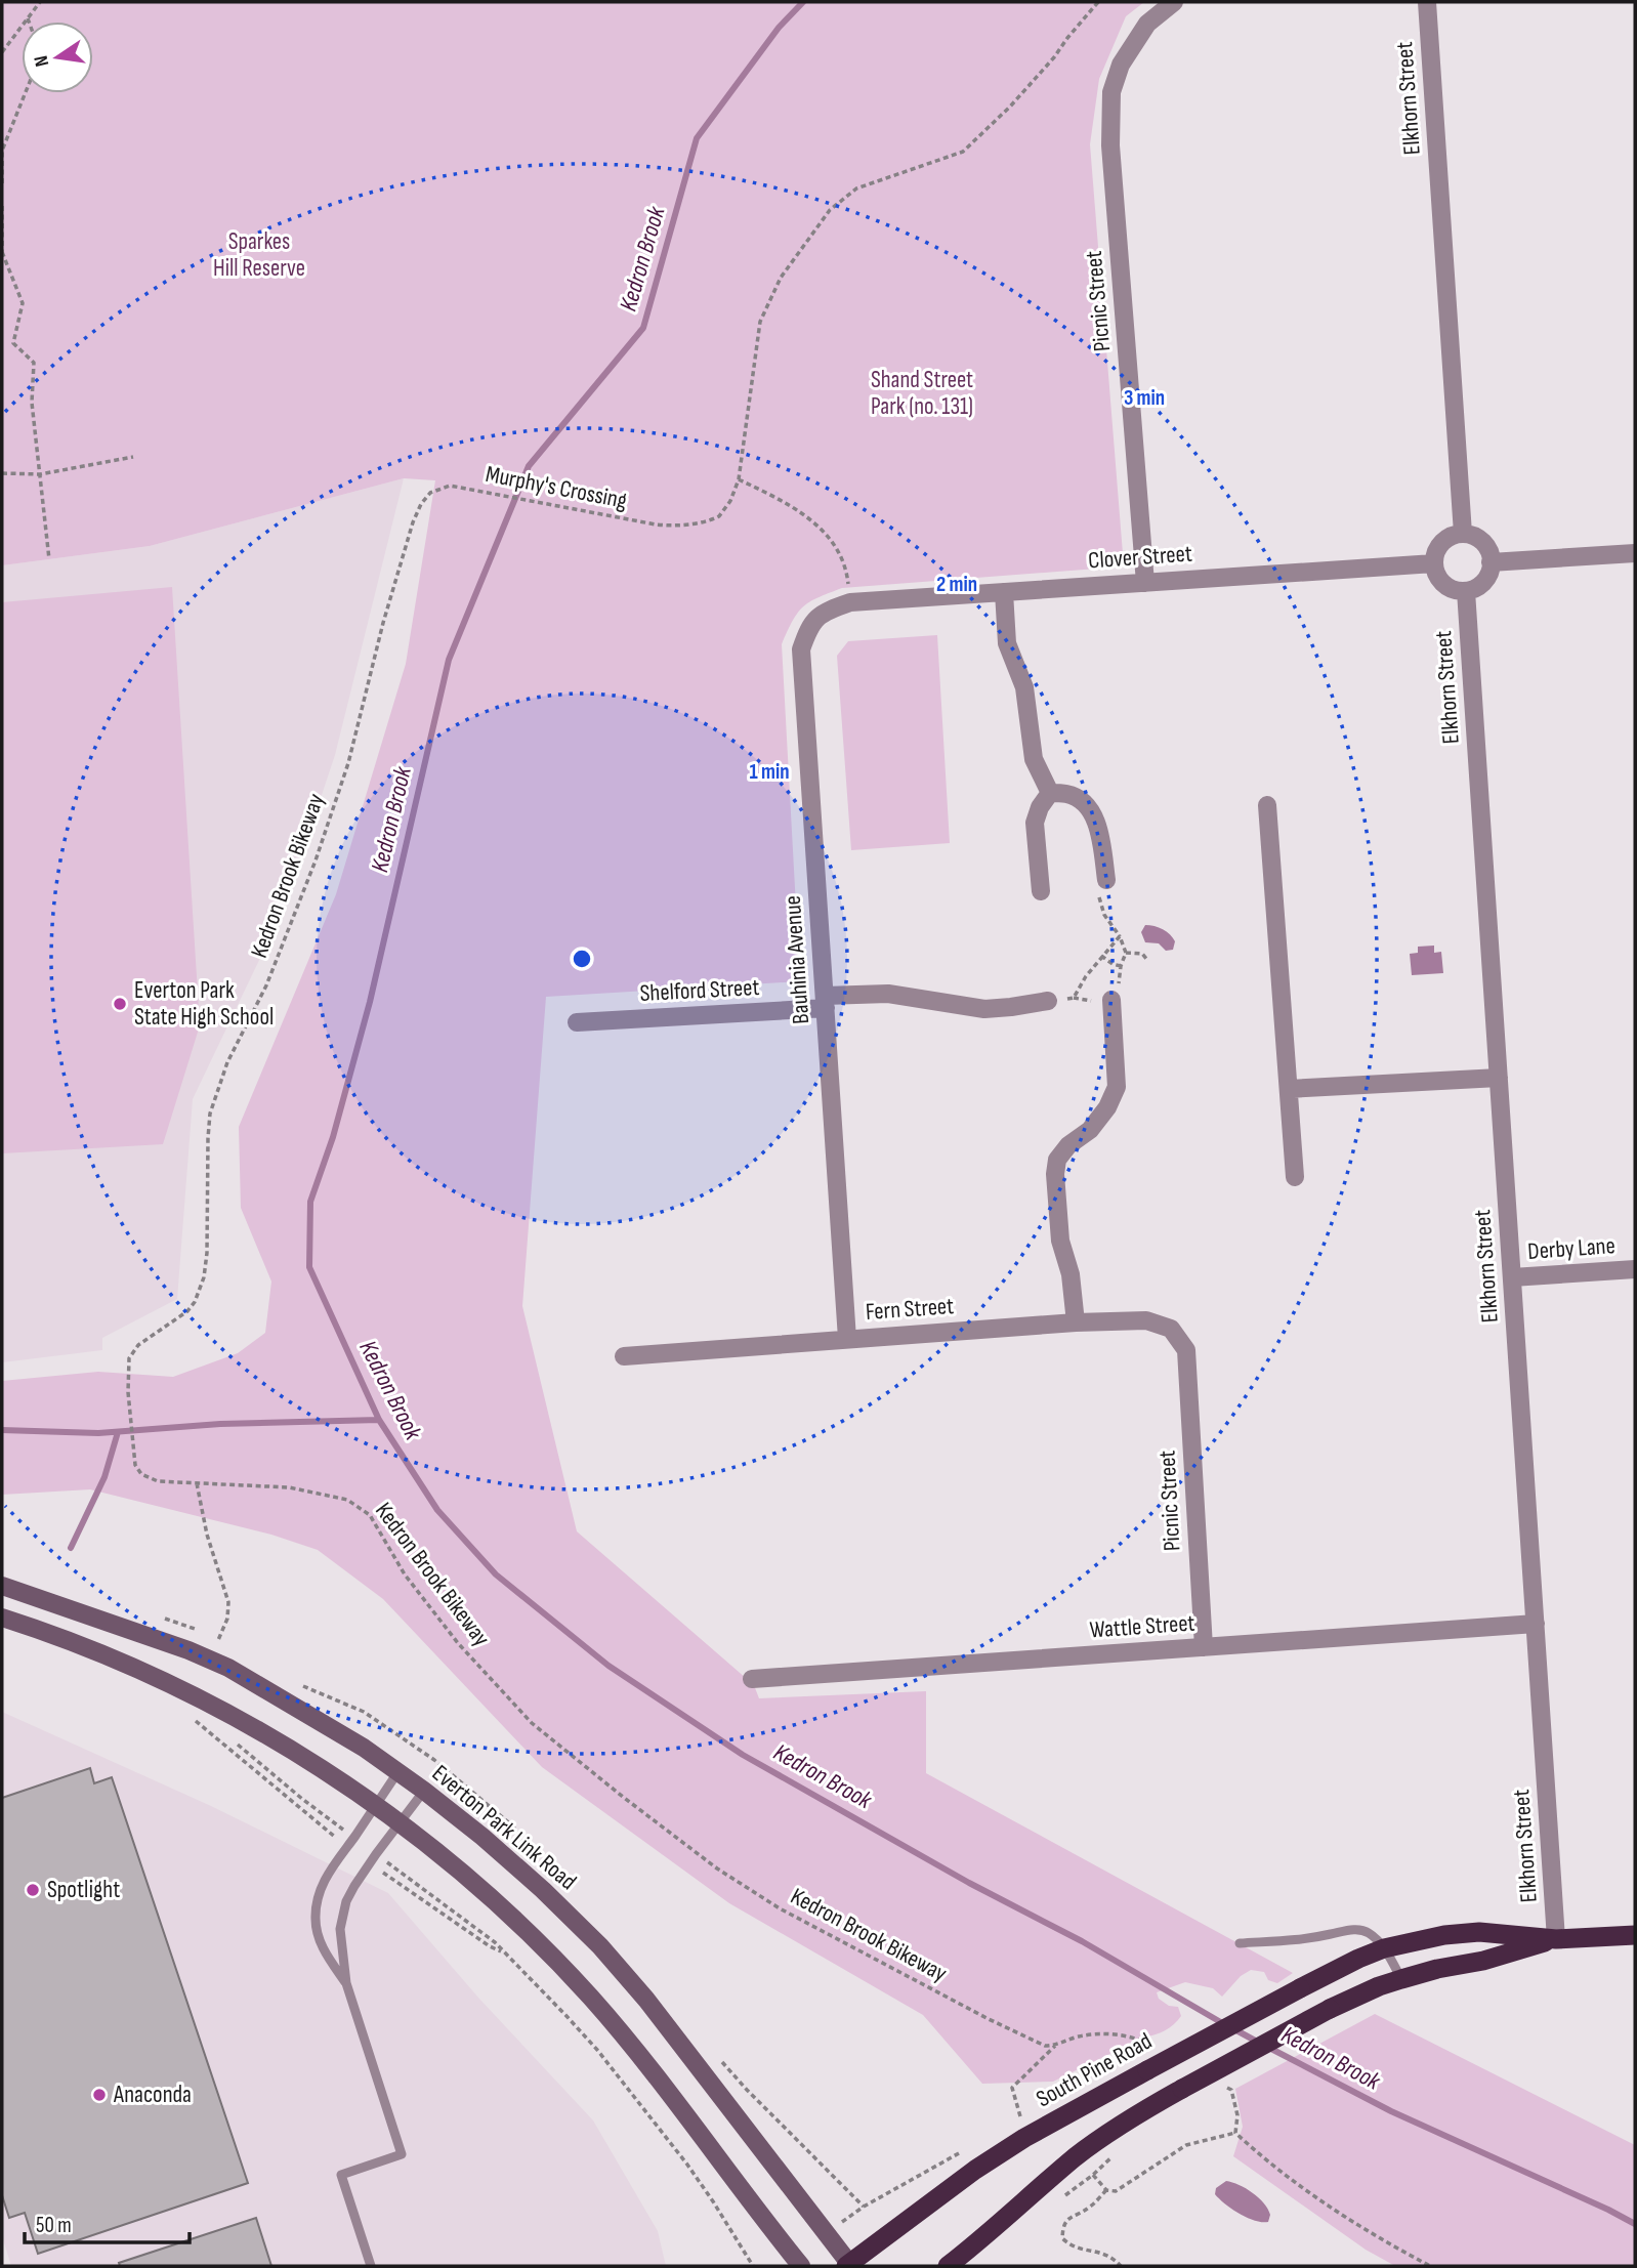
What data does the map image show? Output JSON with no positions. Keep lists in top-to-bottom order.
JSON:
{
  "streets": {
    "highway": ["South Pine Road"],
    "main road": ["Everton Park Link Road"],
    "street": [
      "Elkhorn Street",
      "Picnic Street",
      "Clover Street",
      "Bauhinia Avenue",
      "Shelford Street",
      "Derby Lane",
      "Fern Street",
      "Wattle Street"
    ],
    "path": ["Murphy's Crossing", "Kedron Brook Bikeway"]
  },
  "crossings": [
    ["Elkhorn Street", "Clover Street"],
    ["Elkhorn Street", "Derby Lane"],
    ["Elkhorn Street", "Wattle Street"],
    ["Elkhorn Street", "South Pine Road"],
    ["Picnic Street", "Clover Street"],
    ["Picnic Street", "Fern Street"],
    ["Picnic Street", "Wattle Street"],
    ["Murphy's Crossing", "Kedron Brook Bikeway"],
    ["Clover Street", "Bauhinia Avenue"],
    ["Bauhinia Avenue", "Shelford Street"],
    ["Bauhinia Avenue", "Fern Street"],
    ["Everton Park Link Road", "South Pine Road"]
  ],
  "water": ["Kedron Brook"],
  "parks": ["Sparkes Hill Reserve", "Shand Street Park (no. 131)"],
  "places": ["Everton Park State High School", "Spotlight", "Anaconda"],
  "scale_bar": "50 m",
  "north": "left",
  "rings": ["3 min", "2 min", "1 min"]
}
